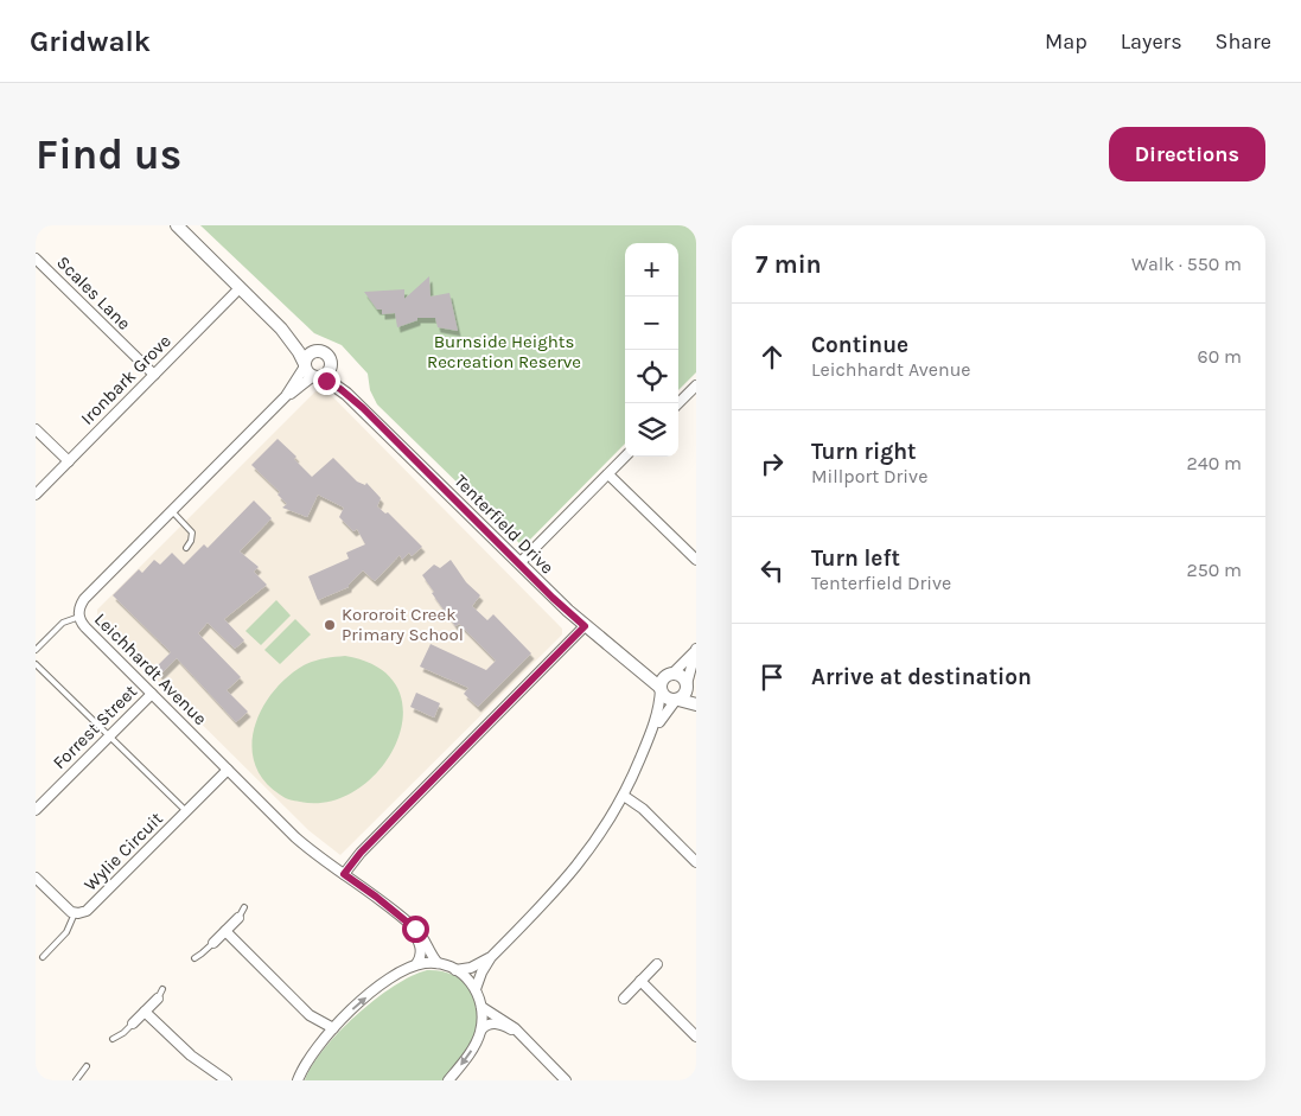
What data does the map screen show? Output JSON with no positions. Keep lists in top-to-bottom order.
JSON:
{
  "streets": {
    "street": [
      "Scales Lane",
      "Ironbark Grove",
      "Tenterfield Drive",
      "Leichhardt Avenue",
      "Forrest Street",
      "Wylie Circuit"
    ]
  },
  "crossings": [
    ["Scales Lane", "Ironbark Grove"],
    ["Ironbark Grove", "Tenterfield Drive"],
    ["Tenterfield Drive", "Leichhardt Avenue"],
    ["Leichhardt Avenue", "Forrest Street"],
    ["Leichhardt Avenue", "Wylie Circuit"]
  ],
  "parks": ["Burnside Heights Recreation Reserve"],
  "places": ["Kororoit Creek Primary School"],
  "page": {
    "header": "Gridwalk",
    "nav": ["Map", "Layers", "Share"],
    "buttons": "Directions",
    "title": "Find us",
    "heading": ["7 min", "Walk · 550 m"],
    "map_buttons": ["+", "−"],
    "list": [
      ["Continue", "Leichhardt Avenue", "60 m"],
      ["Turn right", "Millport Drive", "240 m"],
      ["Turn left", "Tenterfield Drive", "250 m"],
      "Arrive at destination"
    ]
  }
}
